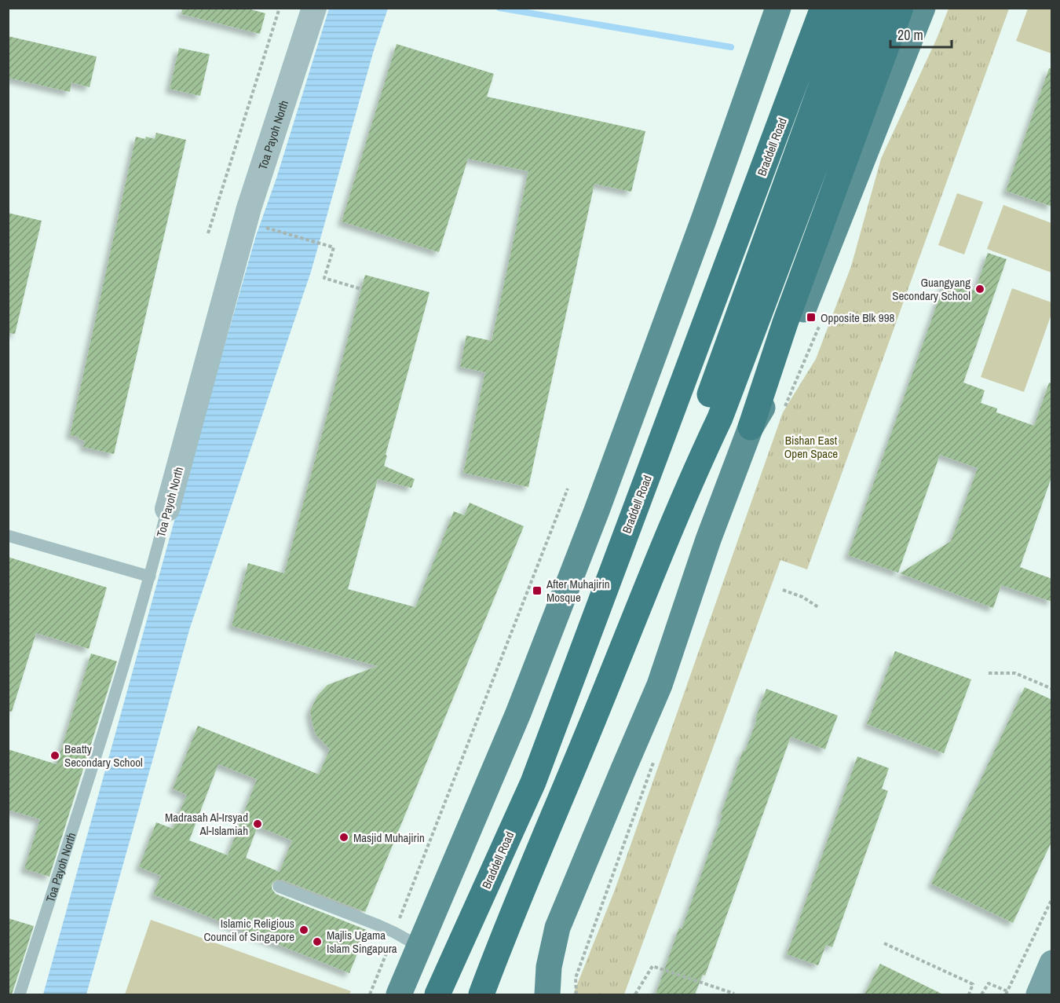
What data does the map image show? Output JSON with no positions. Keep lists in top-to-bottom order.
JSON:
{
  "streets": {
    "highway": ["Braddell Road"],
    "street": ["Toa Payoh North"]
  },
  "parks": ["Bishan East Open Space"],
  "places": {
    "other": [
      "Guangyang Secondary School",
      "Beatty Secondary School",
      "Madrasah Al-Irsyad Al-Islamiah",
      "Masjid Muhajirin",
      "Islamic Religious Council of Singapore",
      "Majlis Ugama Islam Singapura"
    ],
    "transit": ["Opposite Blk 998", "After Muhajirin Mosque"]
  },
  "scale_bar": "20 m"
}
